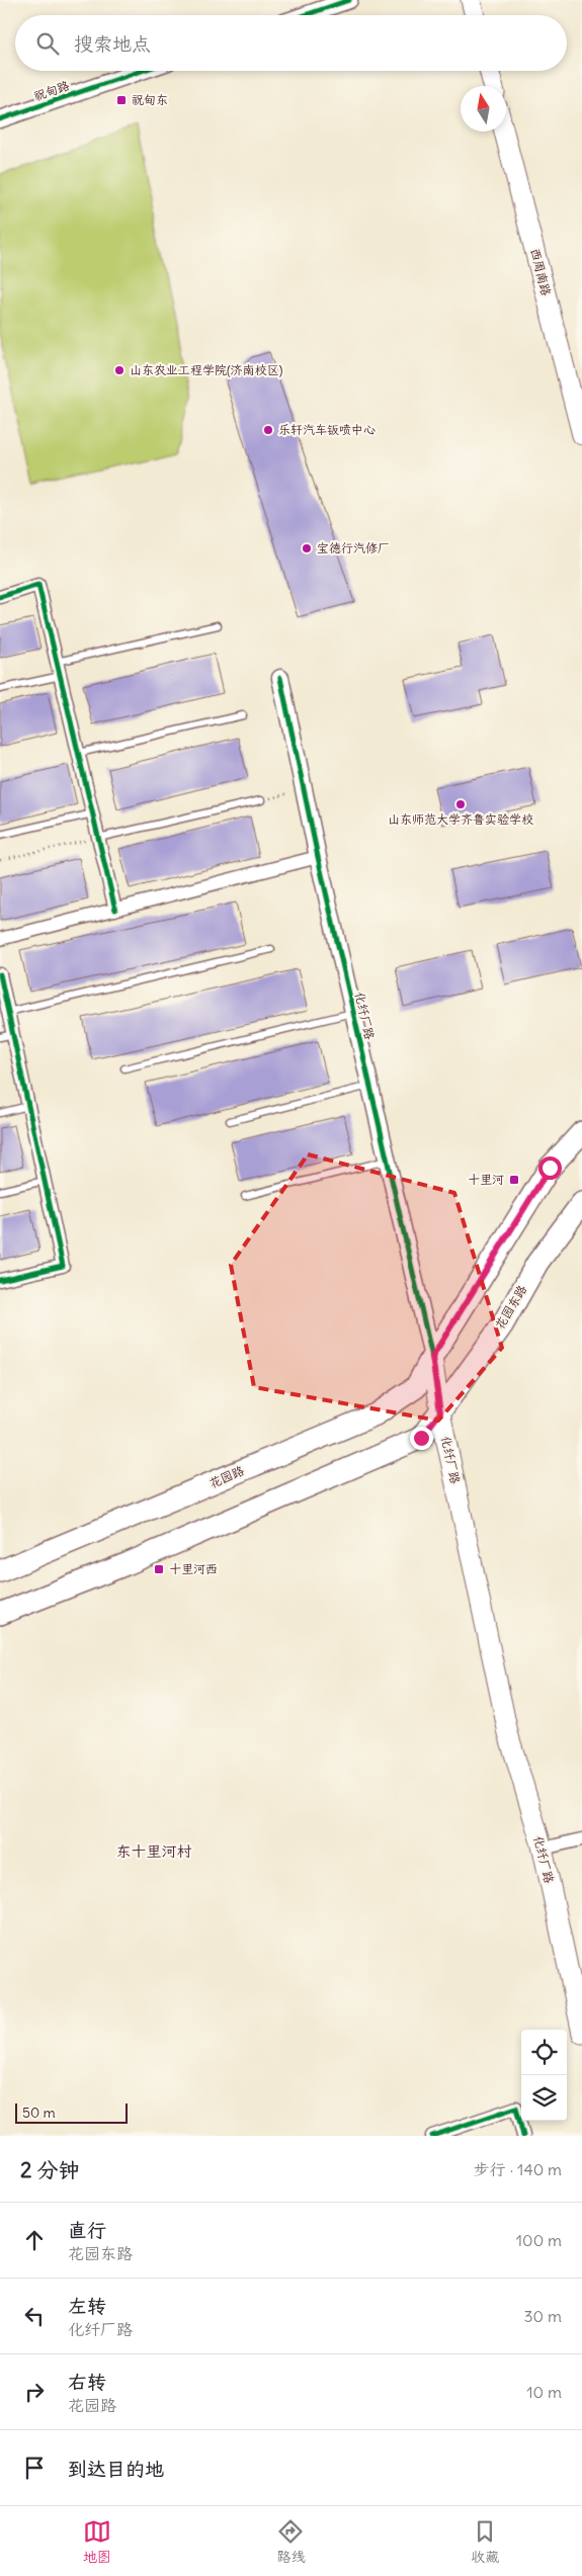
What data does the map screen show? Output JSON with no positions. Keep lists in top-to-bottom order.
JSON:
{
  "streets": {
    "main road": [
      "西周南路",
      "化纤厂路",
      "花园东路",
      "花园路"
    ],
    "street": ["祝甸路"]
  },
  "crossings": [
    ["化纤厂路", "花园东路"],
    ["化纤厂路", "花园路"]
  ],
  "districts": ["东十里河村"],
  "places": {
    "transit": ["祝甸东", "十里河", "十里河西"],
    "other": [
      "山东农业工程学院(济南校区)",
      "乐轩汽车钣喷中心",
      "宝德行汽修厂",
      "山东师范大学齐鲁实验学校"
    ]
  },
  "scale_bar": "50 m",
  "north": "top",
  "page": {
    "search": "搜索地点",
    "scale": "50 m",
    "heading": ["2 分钟", "步行 · 140 m"],
    "list": [
      ["直行", "花园东路", "100 m"],
      ["左转", "化纤厂路", "30 m"],
      ["右转", "花园路", "10 m"],
      "到达目的地"
    ],
    "nav": ["地图", "路线", "收藏"]
  }
}
